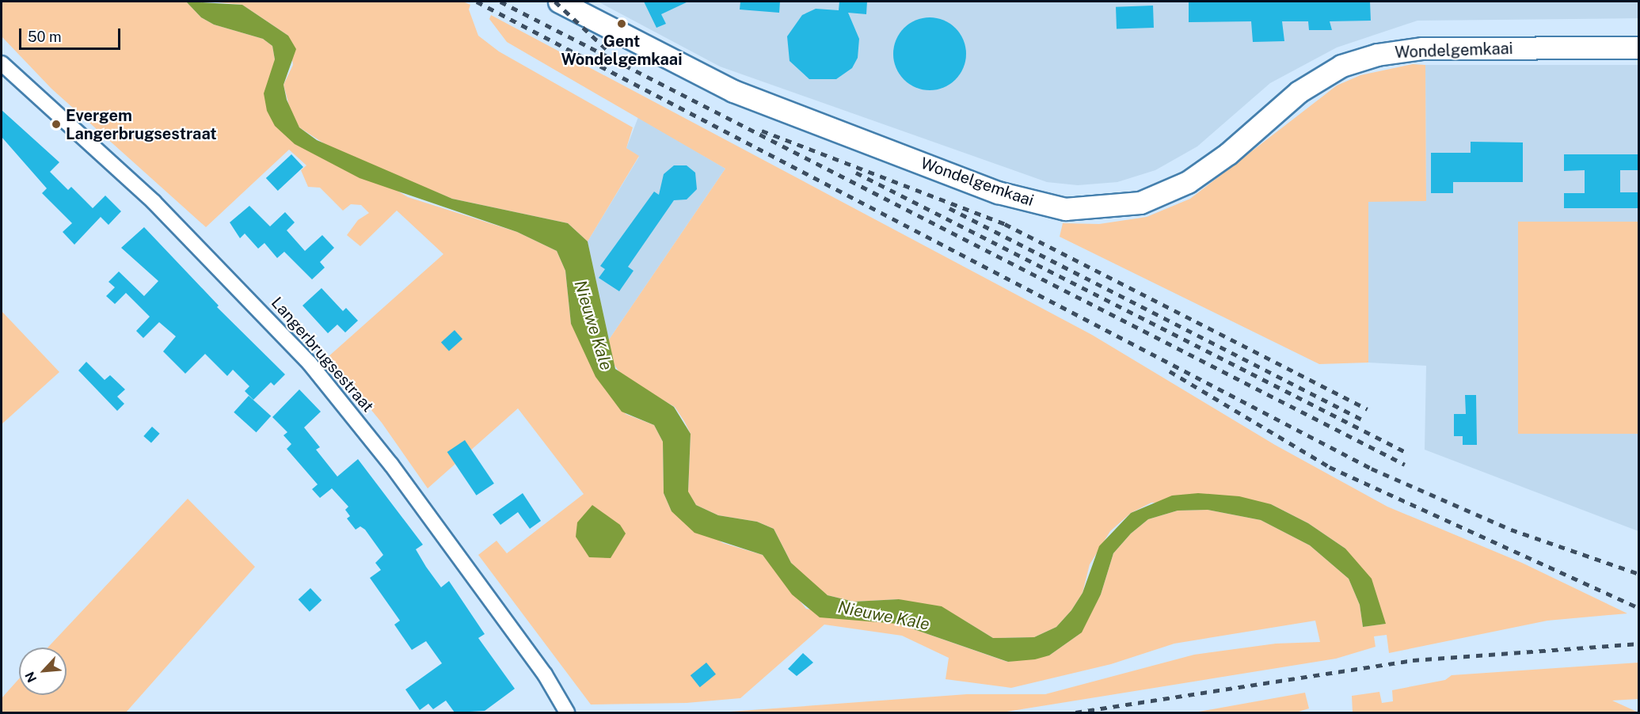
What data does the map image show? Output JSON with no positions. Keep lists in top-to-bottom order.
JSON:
{
  "streets": {
    "main road": ["Wondelgemkaai"],
    "street": ["Langerbrugsestraat"]
  },
  "water": ["Nieuwe Kale"],
  "places": ["Gent Wondelgemkaai", "Evergem Langerbrugsestraat"],
  "scale_bar": "50 m",
  "north": "bottom left"
}
